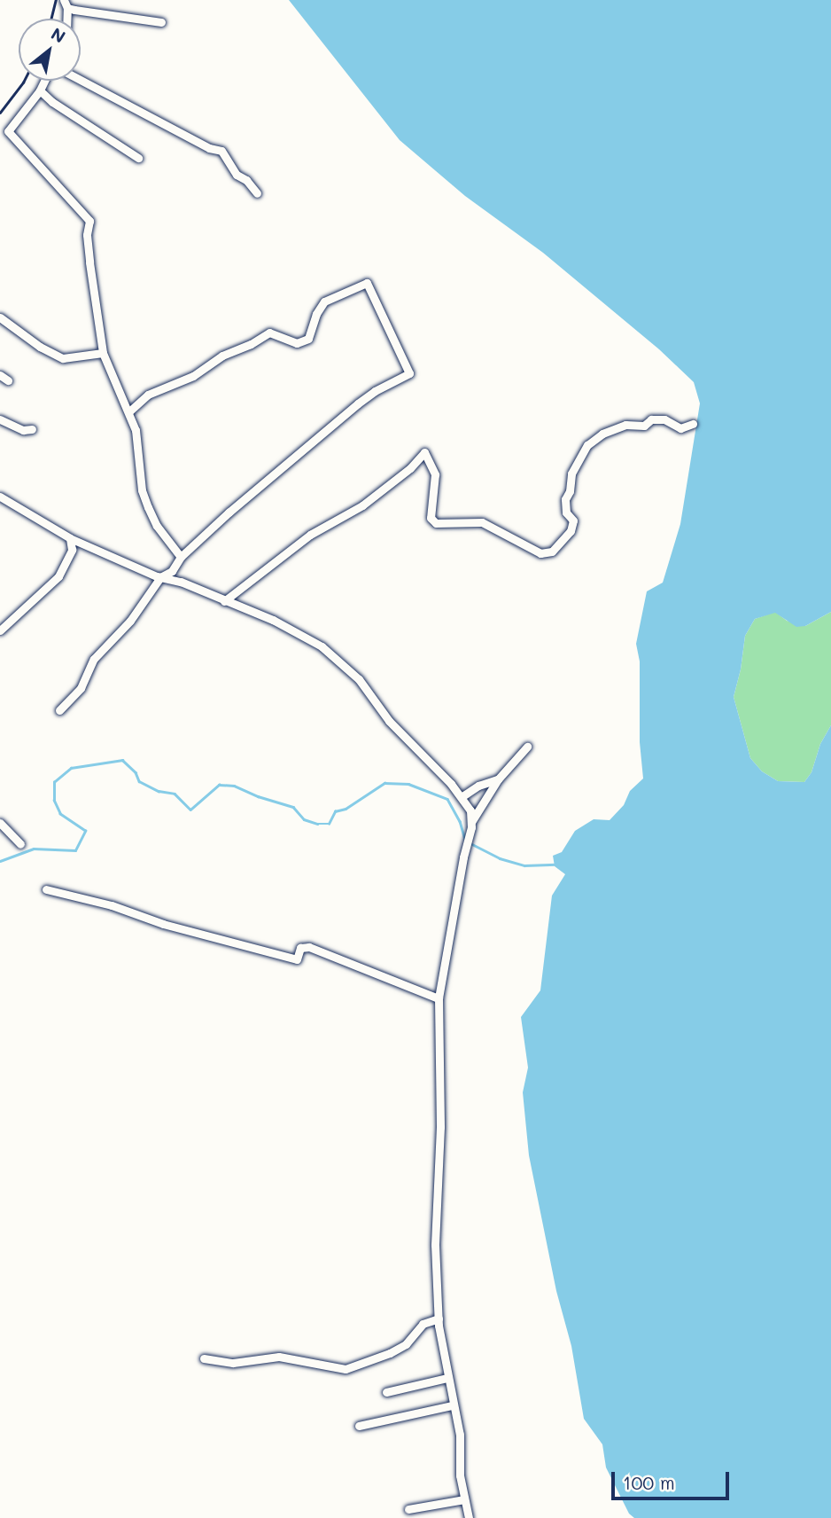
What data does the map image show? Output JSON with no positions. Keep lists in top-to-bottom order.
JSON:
{
  "scale_bar": "100 m",
  "north": "top right"
}
